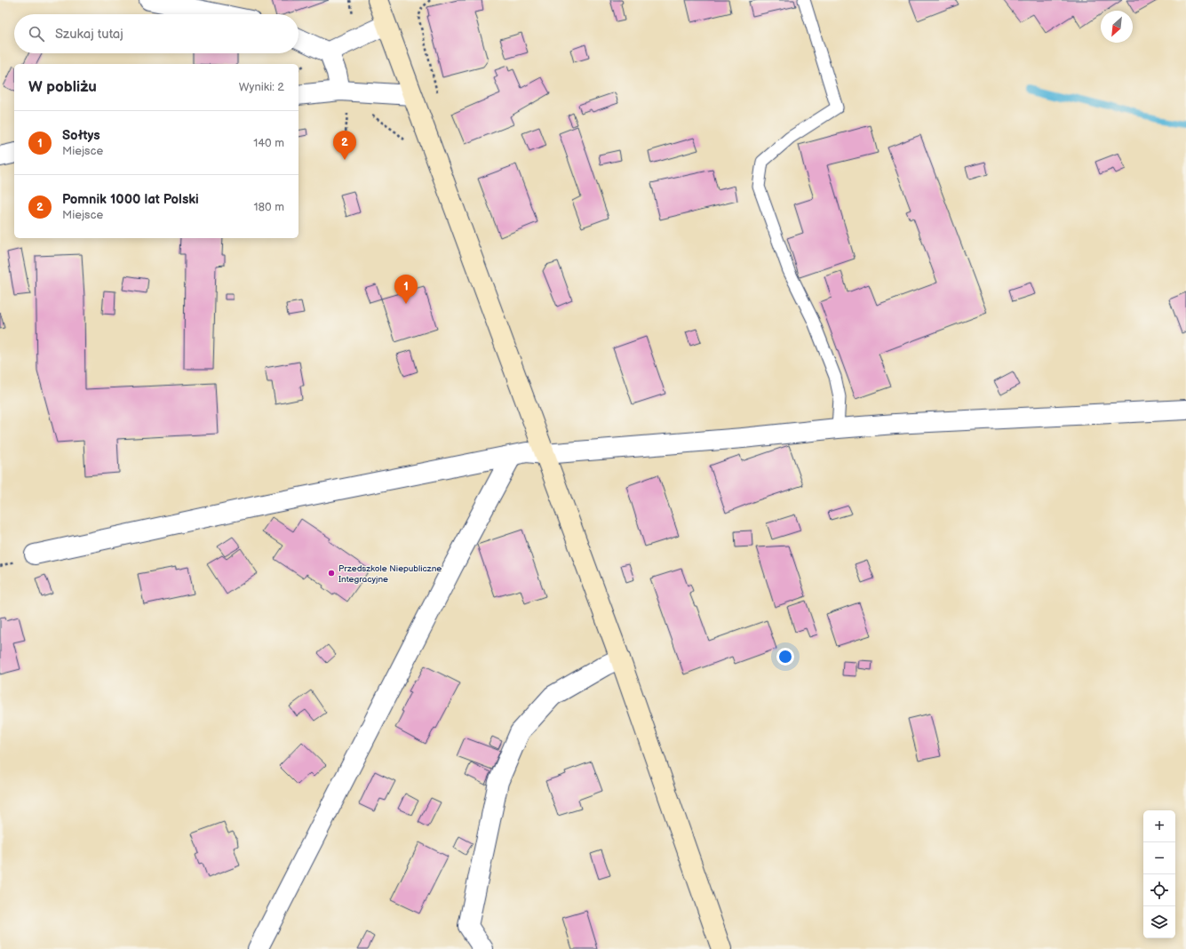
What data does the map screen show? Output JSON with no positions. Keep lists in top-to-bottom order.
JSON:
{
  "places": ["Przedszkole Niepubliczne Integracyjne"],
  "north": "bottom left",
  "page": {
    "search": "Szukaj tutaj",
    "heading": ["W pobliżu", "Wyniki: 2"],
    "list": [
      {
        "mark": "1",
        "name": "Sołtys",
        "note": "Miejsce",
        "value": "140 m"
      },
      {
        "mark": "2",
        "name": "Pomnik 1000 lat Polski",
        "note": "Miejsce",
        "value": "180 m"
      }
    ],
    "pins": ["2", "1"],
    "map_buttons": ["+", "−"]
  }
}
